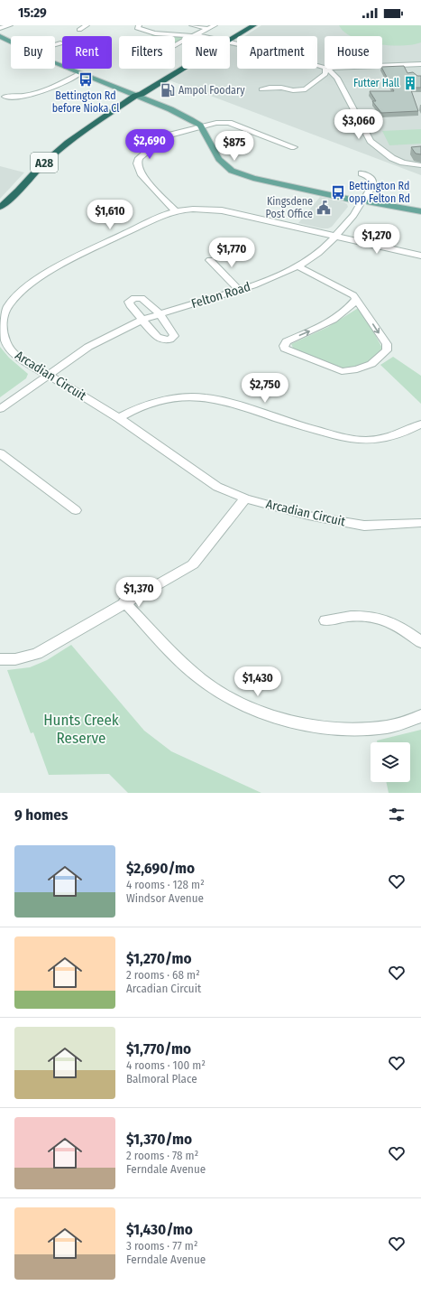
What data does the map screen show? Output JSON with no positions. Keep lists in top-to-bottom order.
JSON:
{
  "streets": {
    "highway": ["A28"],
    "street": ["Felton Road", "Arcadian Circuit"]
  },
  "crossings": [
    ["Felton Road", "Arcadian Circuit"]
  ],
  "parks": ["Hunts Creek Reserve"],
  "places": {
    "bus stop": ["Bettington Rd before Nioka Cl", "Bettington Rd opp Felton Rd"],
    "building": ["Futter Hall"],
    "fuel station": ["Ampol Foodary"],
    "public building": ["Kingsdene Post Office"]
  },
  "page": {
    "status": "15:29",
    "chip": [
      "Buy",
      "Rent",
      "Filters",
      "New",
      "Apartment",
      "House"
    ],
    "price": [
      "$3,060",
      "$2,690",
      "$875",
      "$1,610",
      "$1,270",
      "$1,770",
      "$2,750",
      "$1,370",
      "$1,430"
    ],
    "heading": "9 homes",
    "list": [
      {
        "name": "$2,690/mo",
        "note": "4 rooms · 128 m² · Windsor Avenue"
      },
      {
        "name": "$1,270/mo",
        "note": "2 rooms · 68 m² · Arcadian Circuit"
      },
      {
        "name": "$1,770/mo",
        "note": "4 rooms · 100 m² · Balmoral Place"
      },
      {
        "name": "$1,370/mo",
        "note": "2 rooms · 78 m² · Ferndale Avenue"
      },
      {
        "name": "$1,430/mo",
        "note": "3 rooms · 77 m² · Ferndale Avenue"
      }
    ]
  }
}
